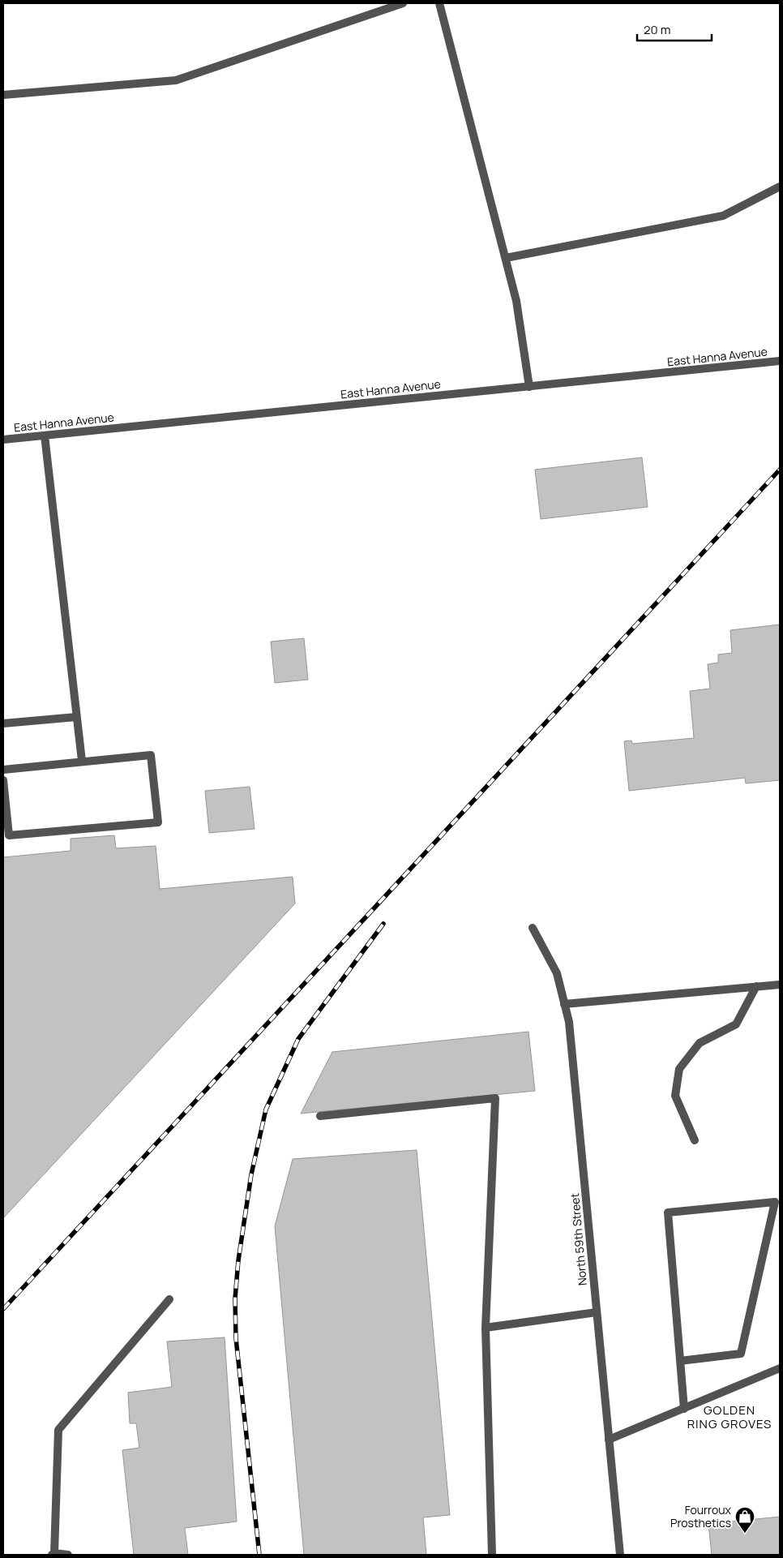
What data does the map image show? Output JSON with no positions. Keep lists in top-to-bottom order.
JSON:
{
  "streets": {
    "street": ["East Hanna Avenue", "North 59th Street"]
  },
  "districts": ["GOLDEN RING GROVES"],
  "places": {
    "shop": ["Fourroux Prosthetics"]
  },
  "scale_bar": "20 m"
}
